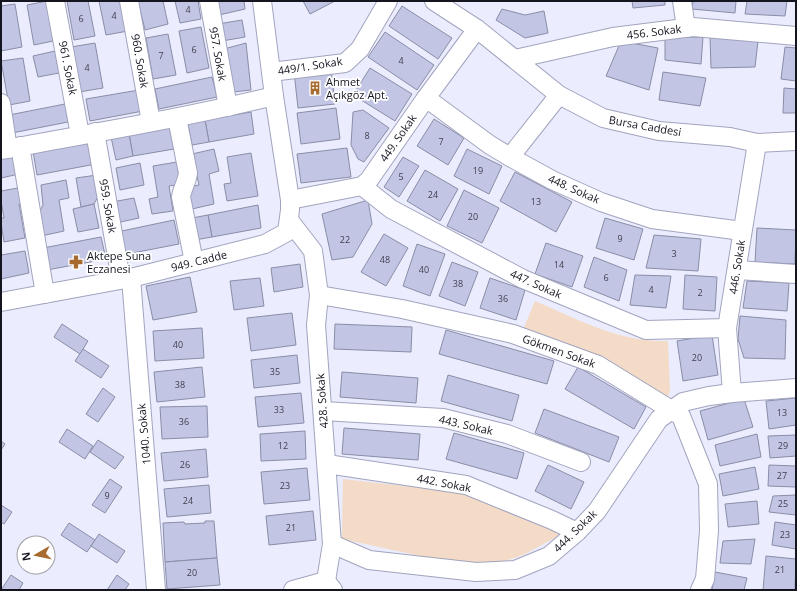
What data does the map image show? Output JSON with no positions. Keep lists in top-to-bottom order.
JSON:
{
  "streets": {
    "street": [
      "456. Sokak",
      "957. Sokak",
      "960. Sokak",
      "449/1. Sokak",
      "961. Sokak",
      "Bursa Caddesi",
      "449. Sokak",
      "448. Sokak",
      "959. Sokak",
      "949. Cadde",
      "446. Sokak",
      "447. Sokak",
      "Gökmen Sokak",
      "428. Sokak",
      "443. Sokak",
      "1040. Sokak",
      "442. Sokak",
      "444. Sokak"
    ]
  },
  "crossings": [
    ["456. Sokak", "Bursa Caddesi"],
    ["961. Sokak", "959. Sokak"],
    ["Bursa Caddesi", "449. Sokak"],
    ["Bursa Caddesi", "446. Sokak"],
    ["449. Sokak", "448. Sokak"],
    ["449. Sokak", "447. Sokak"],
    ["448. Sokak", "446. Sokak"],
    ["959. Sokak", "949. Cadde"],
    ["959. Sokak", "1040. Sokak"],
    ["949. Cadde", "428. Sokak"],
    ["949. Cadde", "1040. Sokak"],
    ["446. Sokak", "447. Sokak"],
    ["446. Sokak", "444. Sokak"],
    ["Gökmen Sokak", "428. Sokak"],
    ["Gökmen Sokak", "444. Sokak"],
    ["428. Sokak", "443. Sokak"],
    ["428. Sokak", "442. Sokak"],
    ["428. Sokak", "444. Sokak"],
    ["442. Sokak", "444. Sokak"]
  ],
  "places": {
    "building": ["Ahmet Açıkgöz Apt."],
    "pharmacy": ["Aktepe Suna Eczanesi"]
  },
  "house_numbers": [
    "4",
    "4",
    "6",
    "6",
    "7",
    "4",
    "4",
    "8",
    "7",
    "19",
    "5",
    "24",
    "13",
    "20",
    "9",
    "22",
    "3",
    "48",
    "14",
    "40",
    "6",
    "38",
    "4",
    "2",
    "36",
    "40",
    "20",
    "35",
    "38",
    "33",
    "13",
    "36",
    "12",
    "29",
    "26",
    "27",
    "23",
    "9",
    "24",
    "25",
    "21",
    "23",
    "21",
    "20"
  ],
  "north": "left"
}
